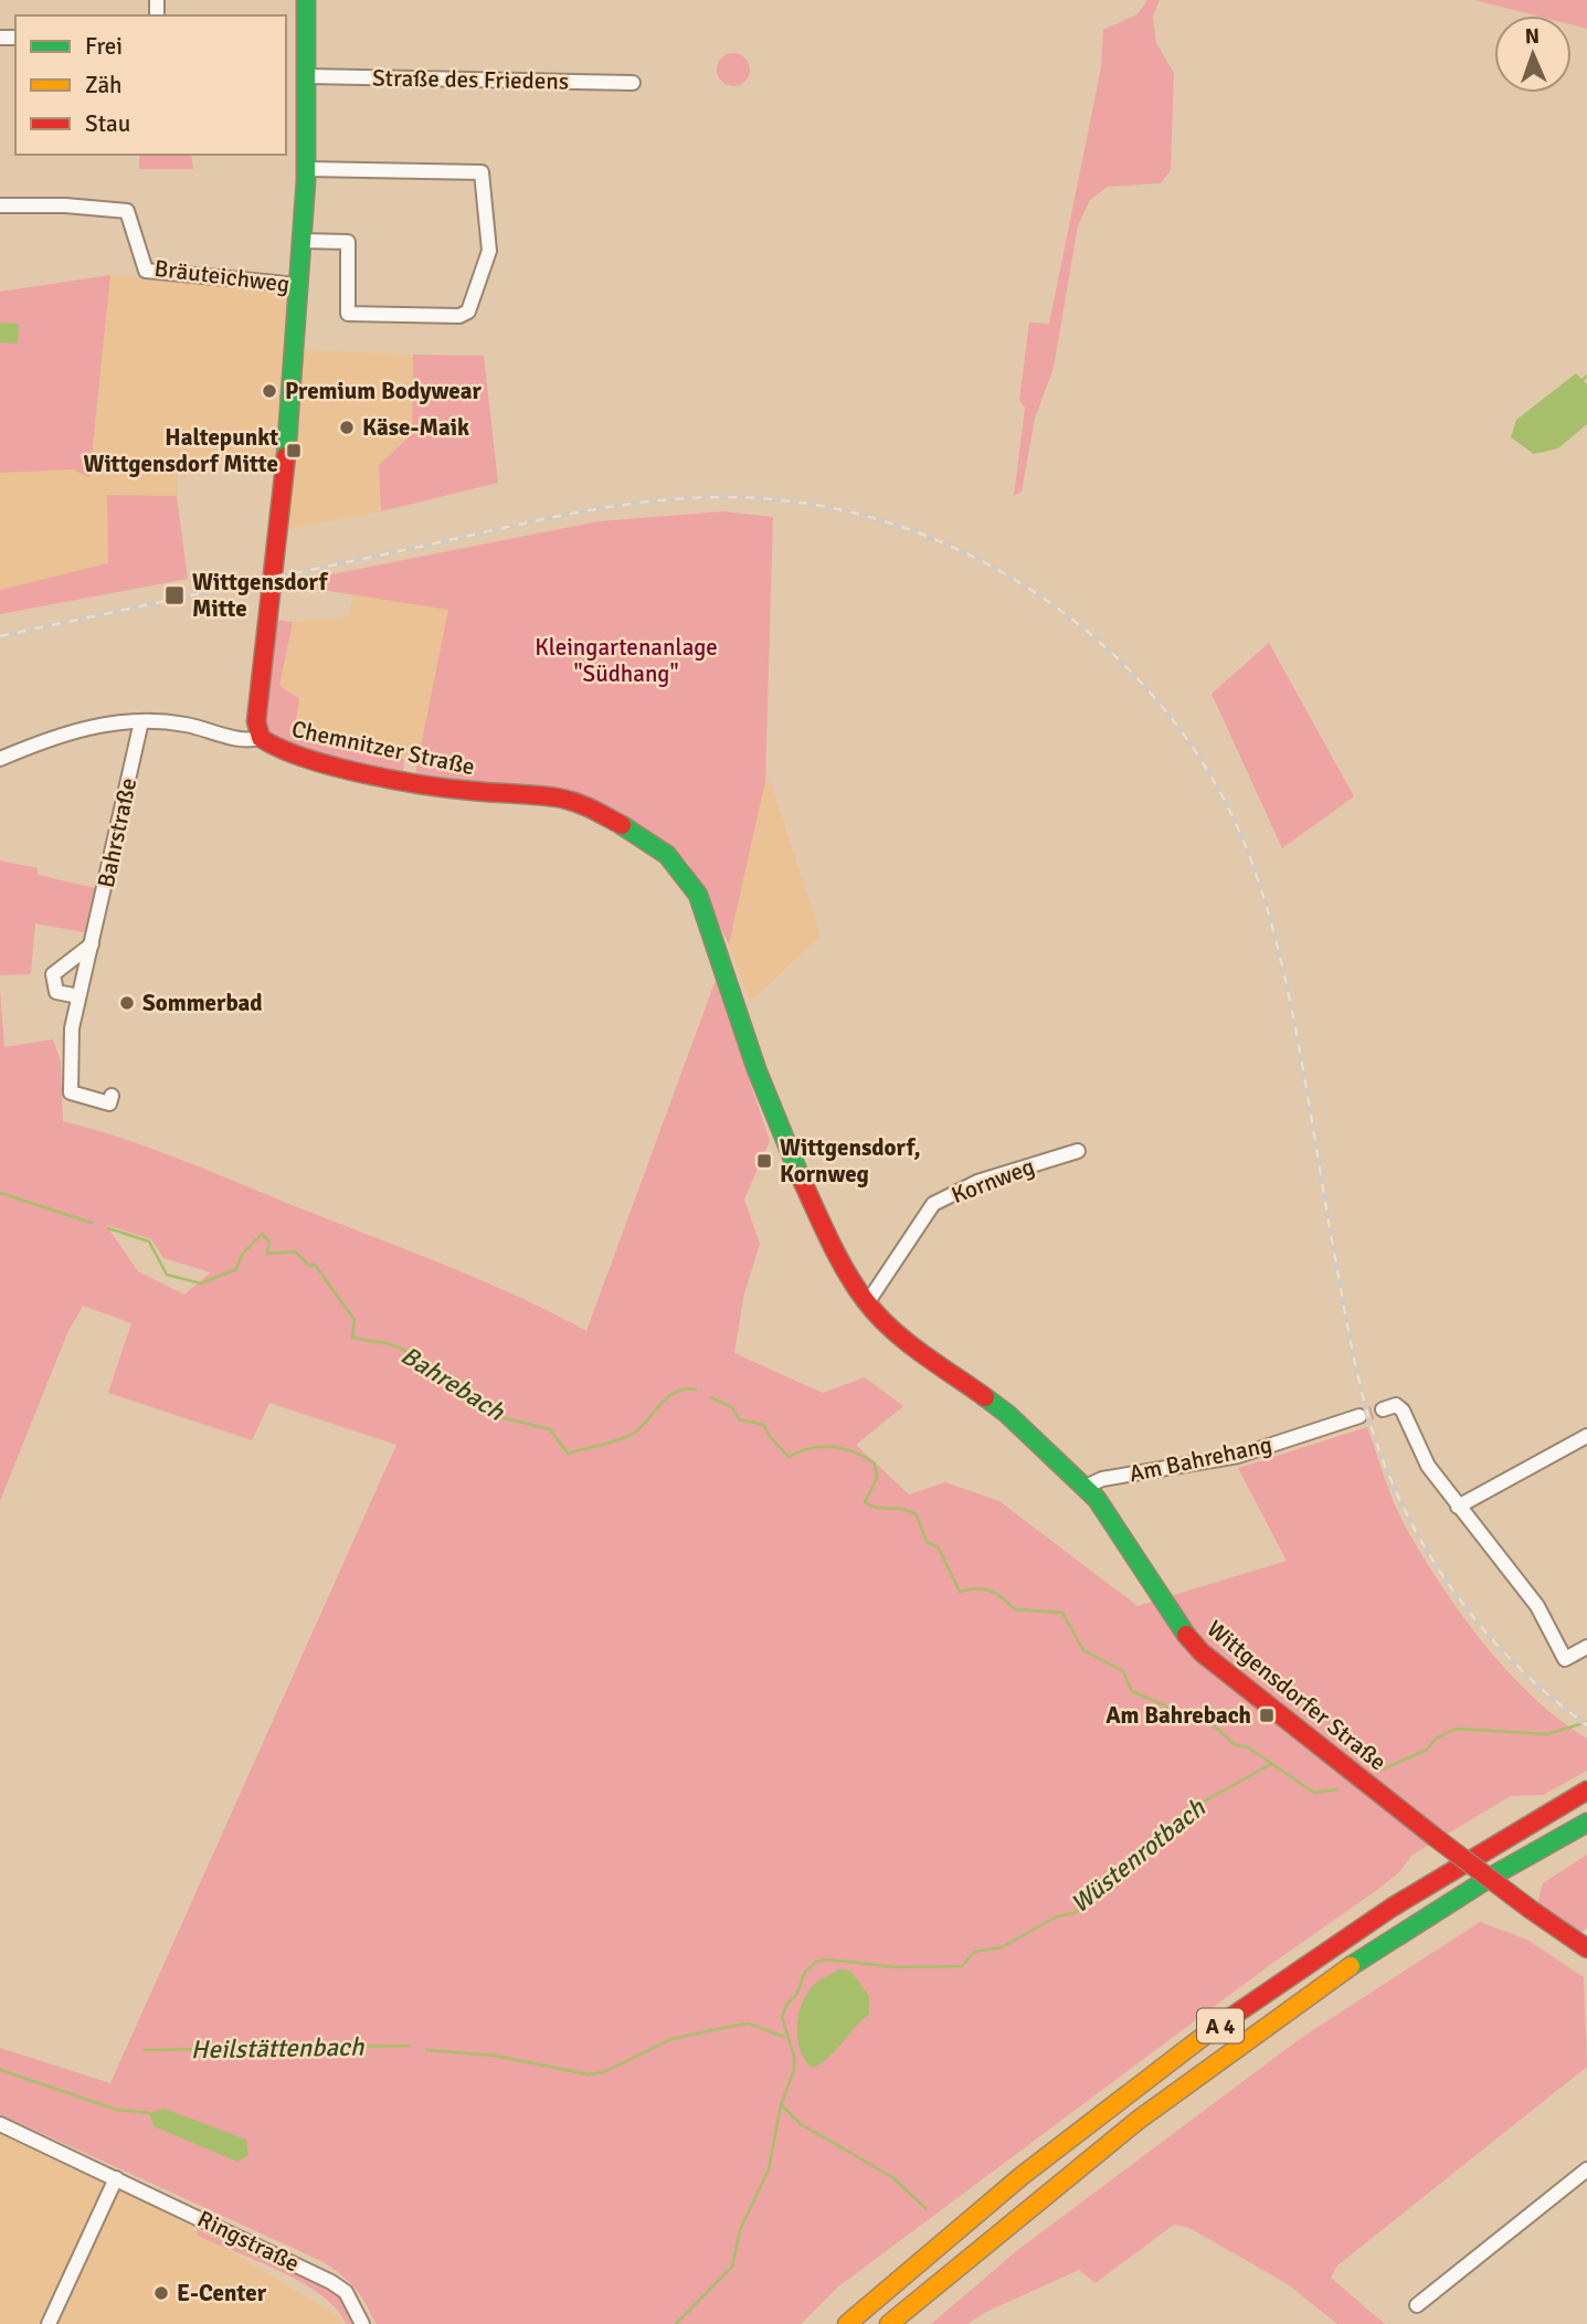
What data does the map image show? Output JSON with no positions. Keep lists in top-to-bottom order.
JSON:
{
  "streets": {
    "main road": ["Chemnitzer Straße", "Wittgensdorfer Straße", "A 4"],
    "street": [
      "Straße des Friedens",
      "Bräuteichweg",
      "Bahrstraße",
      "Kornweg",
      "Am Bahrehang",
      "Ringstraße"
    ]
  },
  "crossings": [
    ["Straße des Friedens", "Chemnitzer Straße"],
    ["Bräuteichweg", "Chemnitzer Straße"],
    ["Chemnitzer Straße", "Wittgensdorfer Straße"],
    ["Kornweg", "Wittgensdorfer Straße"],
    ["Am Bahrehang", "Wittgensdorfer Straße"]
  ],
  "water": ["Bahrebach", "Wüstenrotbach", "Heilstättenbach"],
  "parks": ["Kleingartenanlage \"Südhang\""],
  "places": {
    "other": [
      "Premium Bodywear",
      "Käse-Maik",
      "Sommerbad",
      "E-Center"
    ],
    "transit": [
      "Haltepunkt Wittgensdorf Mitte",
      "Wittgensdorf Mitte",
      "Wittgensdorf, Kornweg",
      "Am Bahrebach"
    ]
  },
  "legend": ["Frei", "Zäh", "Stau"],
  "north": "top"
}
